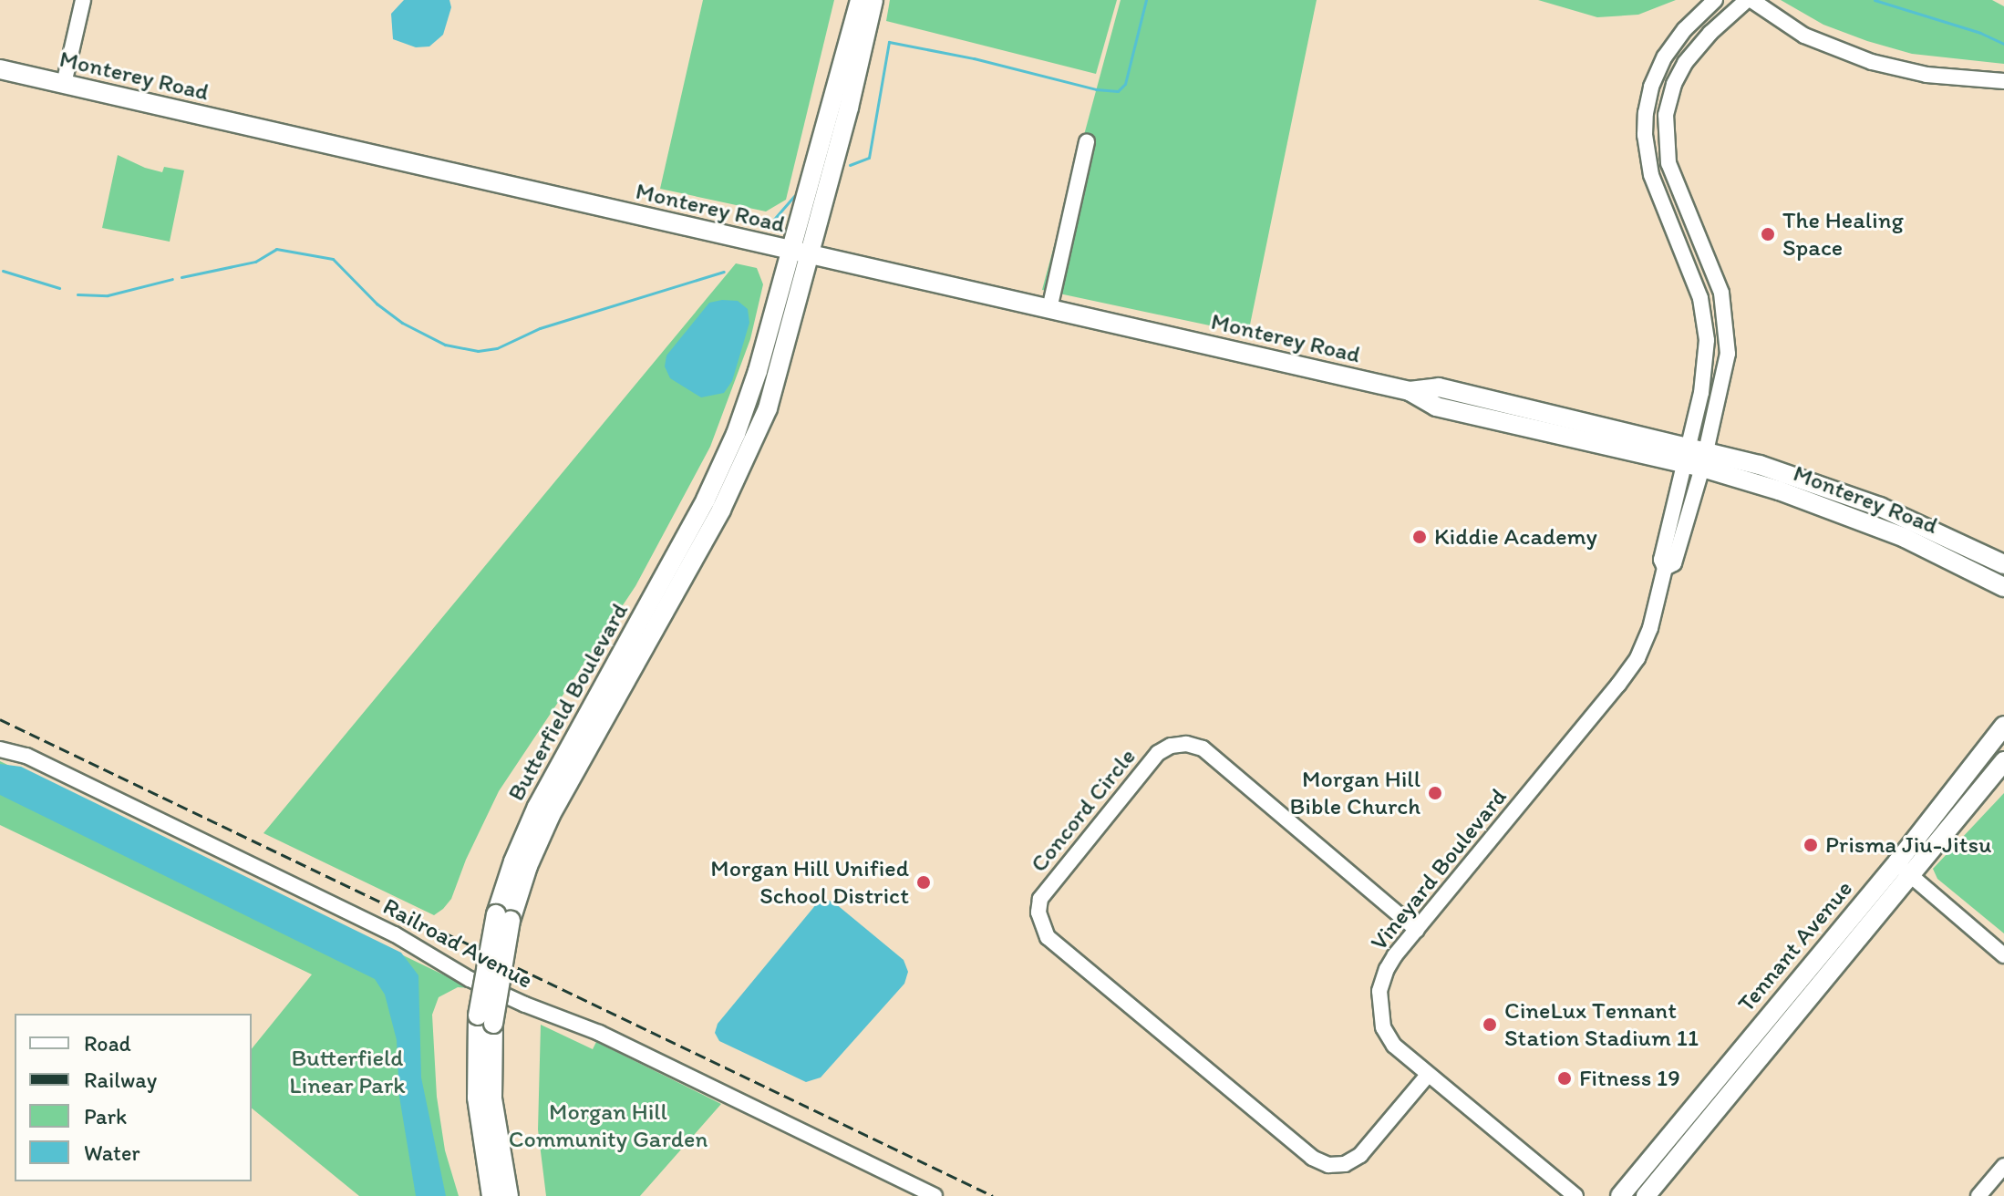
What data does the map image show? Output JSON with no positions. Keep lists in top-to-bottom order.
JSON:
{
  "streets": {
    "main road": ["Monterey Road", "Butterfield Boulevard", "Tennant Avenue"],
    "street": ["Concord Circle", "Vineyard Boulevard", "Railroad Avenue"]
  },
  "crossings": [
    ["Monterey Road", "Butterfield Boulevard"],
    ["Monterey Road", "Vineyard Boulevard"],
    ["Concord Circle", "Vineyard Boulevard"]
  ],
  "parks": ["Butterfield Linear Park", "Morgan Hill Community Garden"],
  "places": [
    "The Healing Space",
    "Kiddie Academy",
    "Morgan Hill Bible Church",
    "Prisma Jiu-Jitsu",
    "Morgan Hill Unified School District",
    "CineLux Tennant Station Stadium 11",
    "Fitness 19"
  ],
  "legend": [
    "Road",
    "Railway",
    "Park",
    "Water"
  ]
}
